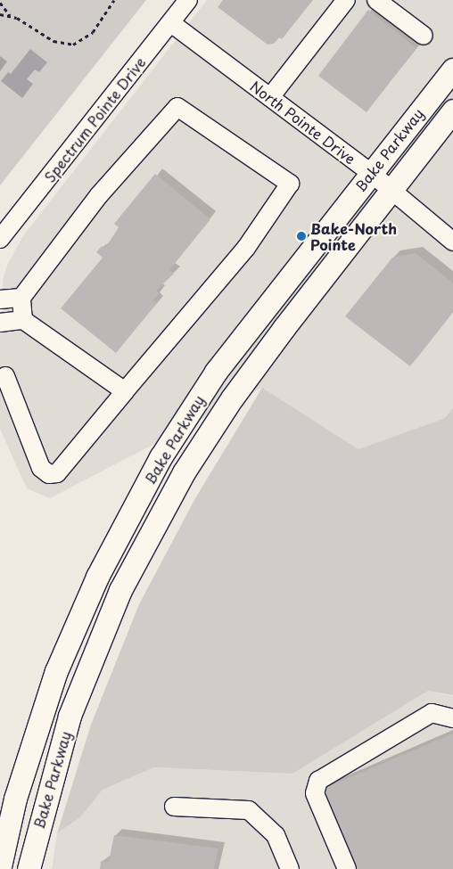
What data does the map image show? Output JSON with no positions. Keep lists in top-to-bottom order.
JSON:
{
  "streets": {
    "main road": ["Bake Parkway"],
    "street": ["Spectrum Pointe Drive", "North Pointe Drive"]
  },
  "crossings": [
    ["Spectrum Pointe Drive", "North Pointe Drive"],
    ["North Pointe Drive", "Bake Parkway"]
  ],
  "places": ["Bake-North Pointe"]
}
